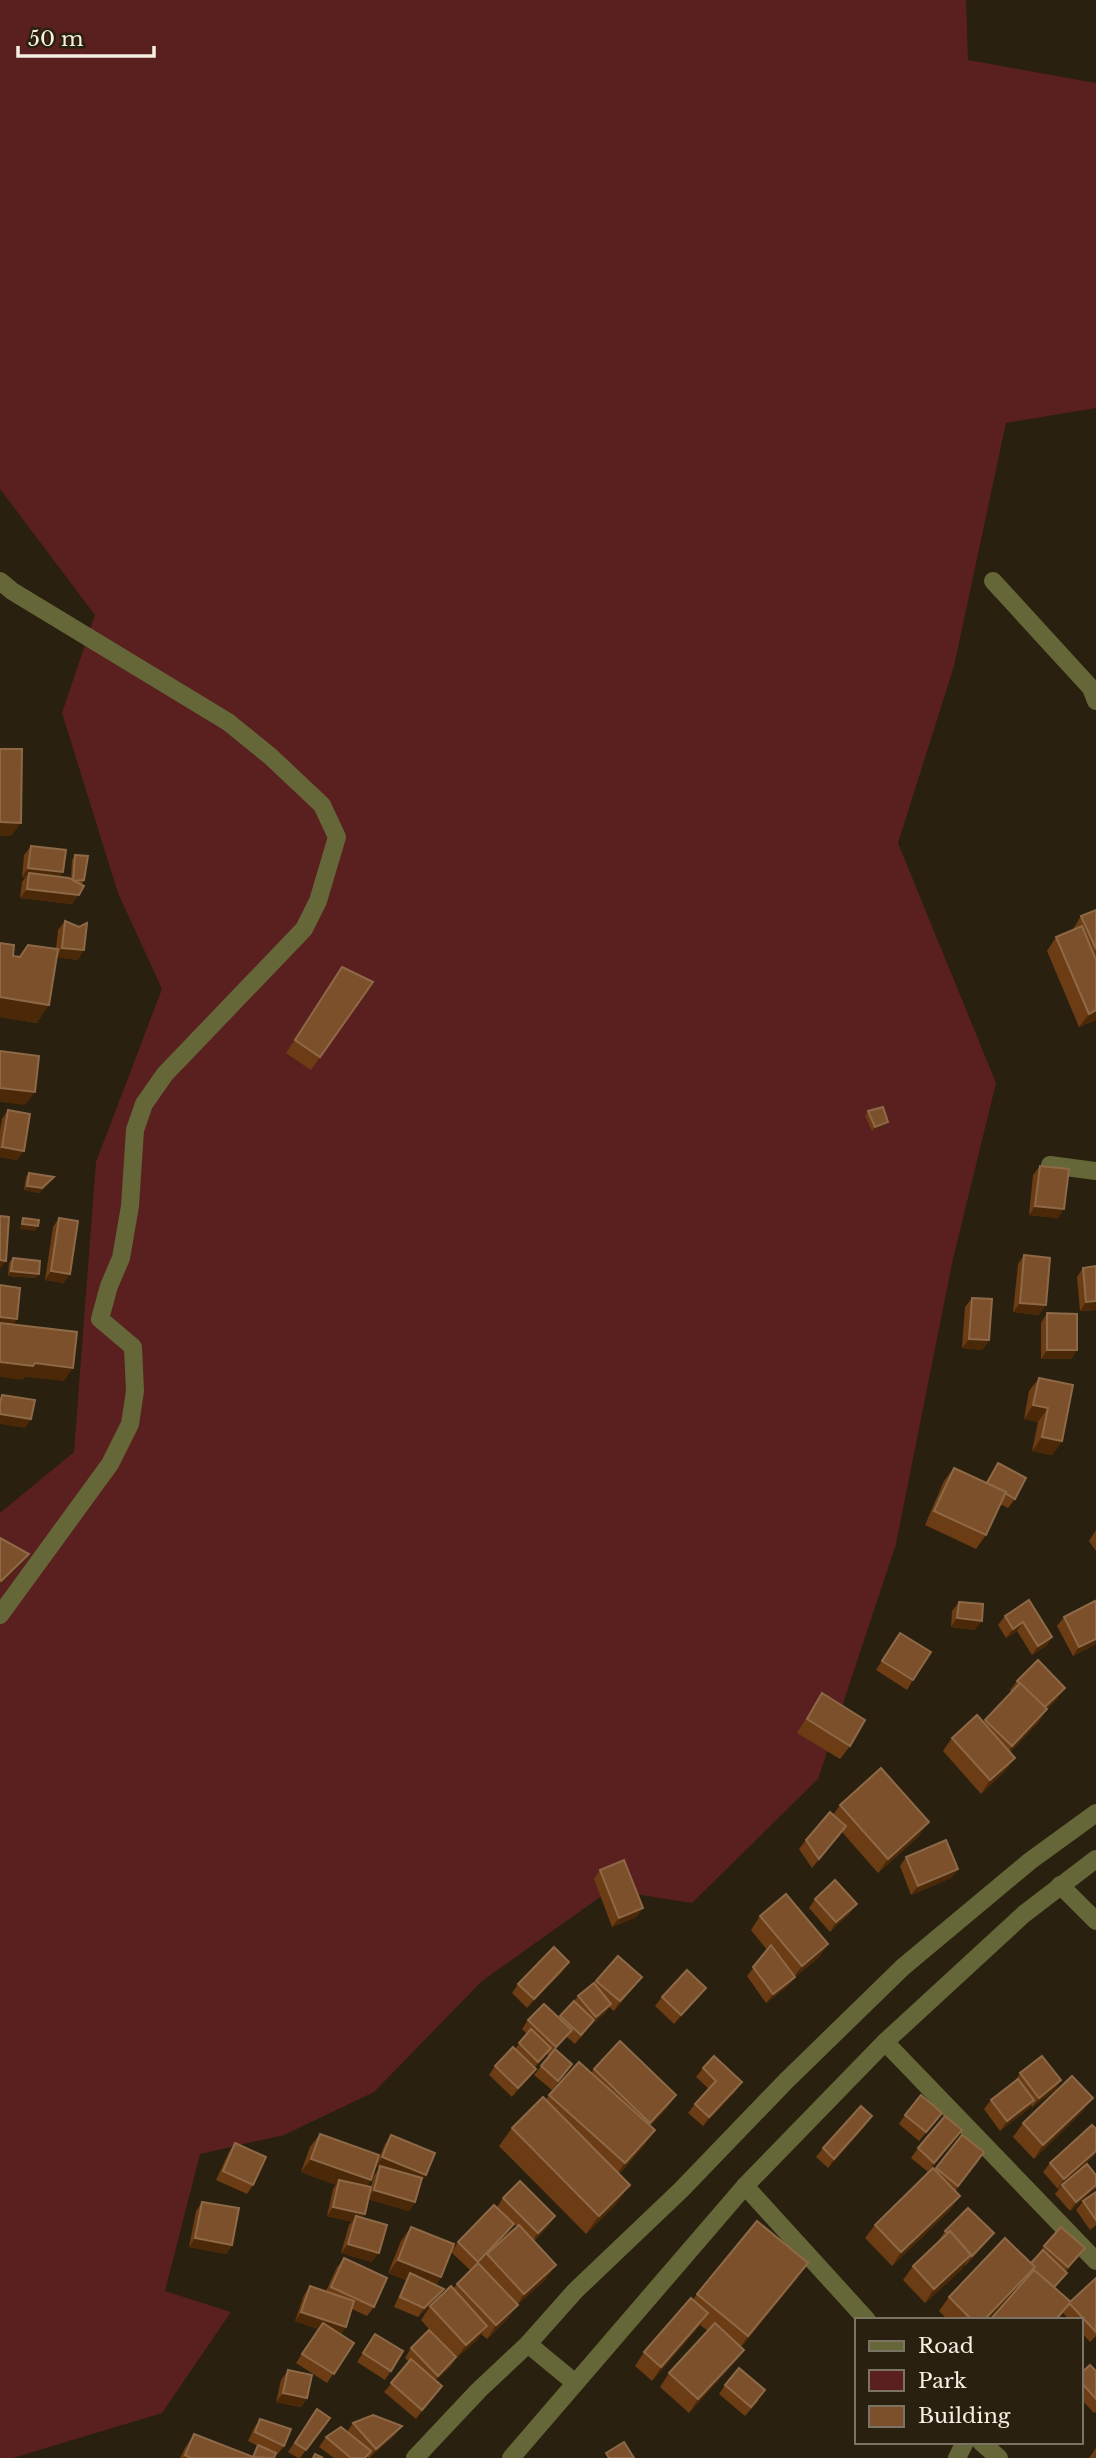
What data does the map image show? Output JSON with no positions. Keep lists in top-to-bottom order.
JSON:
{
  "legend": ["Road", "Park", "Building"],
  "scale_bar": "50 m"
}
